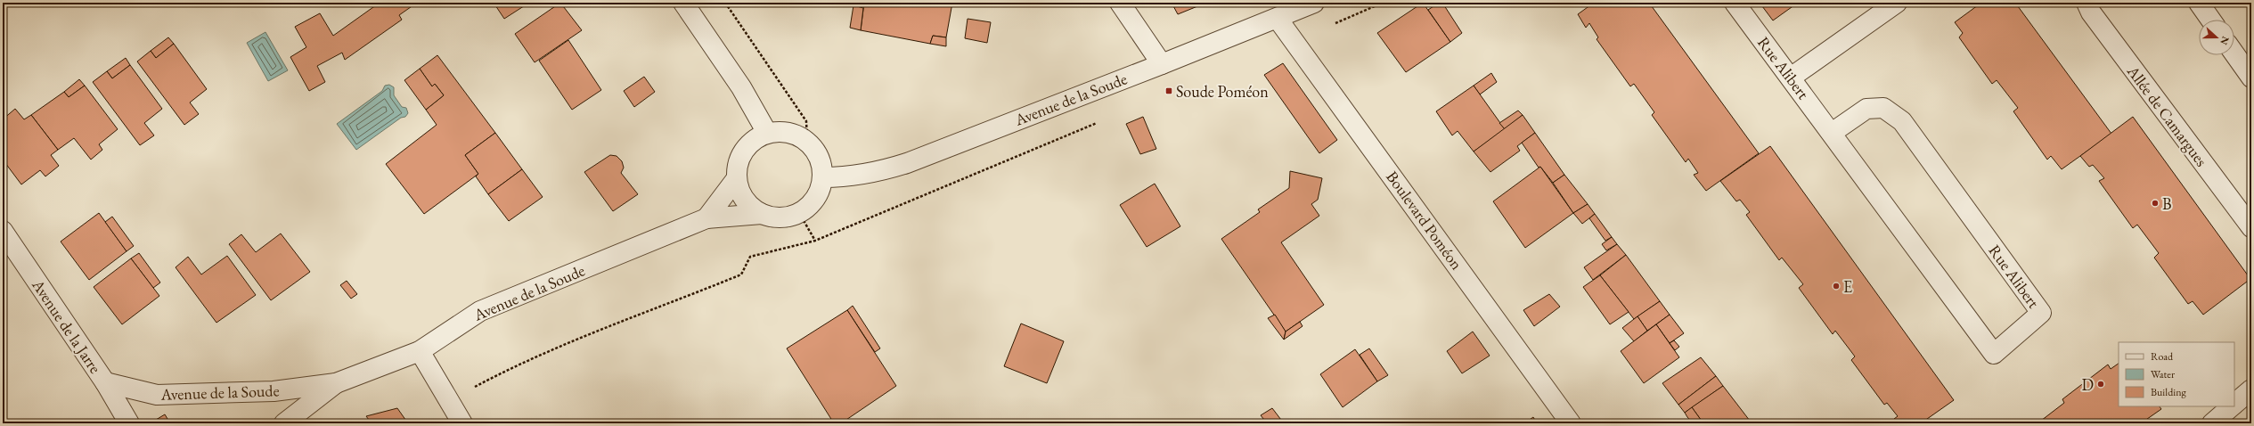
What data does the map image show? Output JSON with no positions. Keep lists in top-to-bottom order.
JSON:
{
  "streets": {
    "street": [
      "Rue Alibert",
      "Avenue de la Soude",
      "Allée de Camargues",
      "Boulevard Poméon",
      "Avenue de la Jarre"
    ]
  },
  "crossings": [
    ["Avenue de la Soude", "Boulevard Poméon"],
    ["Avenue de la Soude", "Avenue de la Jarre"]
  ],
  "places": {
    "transit": ["Soude Poméon"],
    "other": ["B", "E", "D"]
  },
  "legend": ["Road", "Water", "Building"],
  "north": "right"
}
